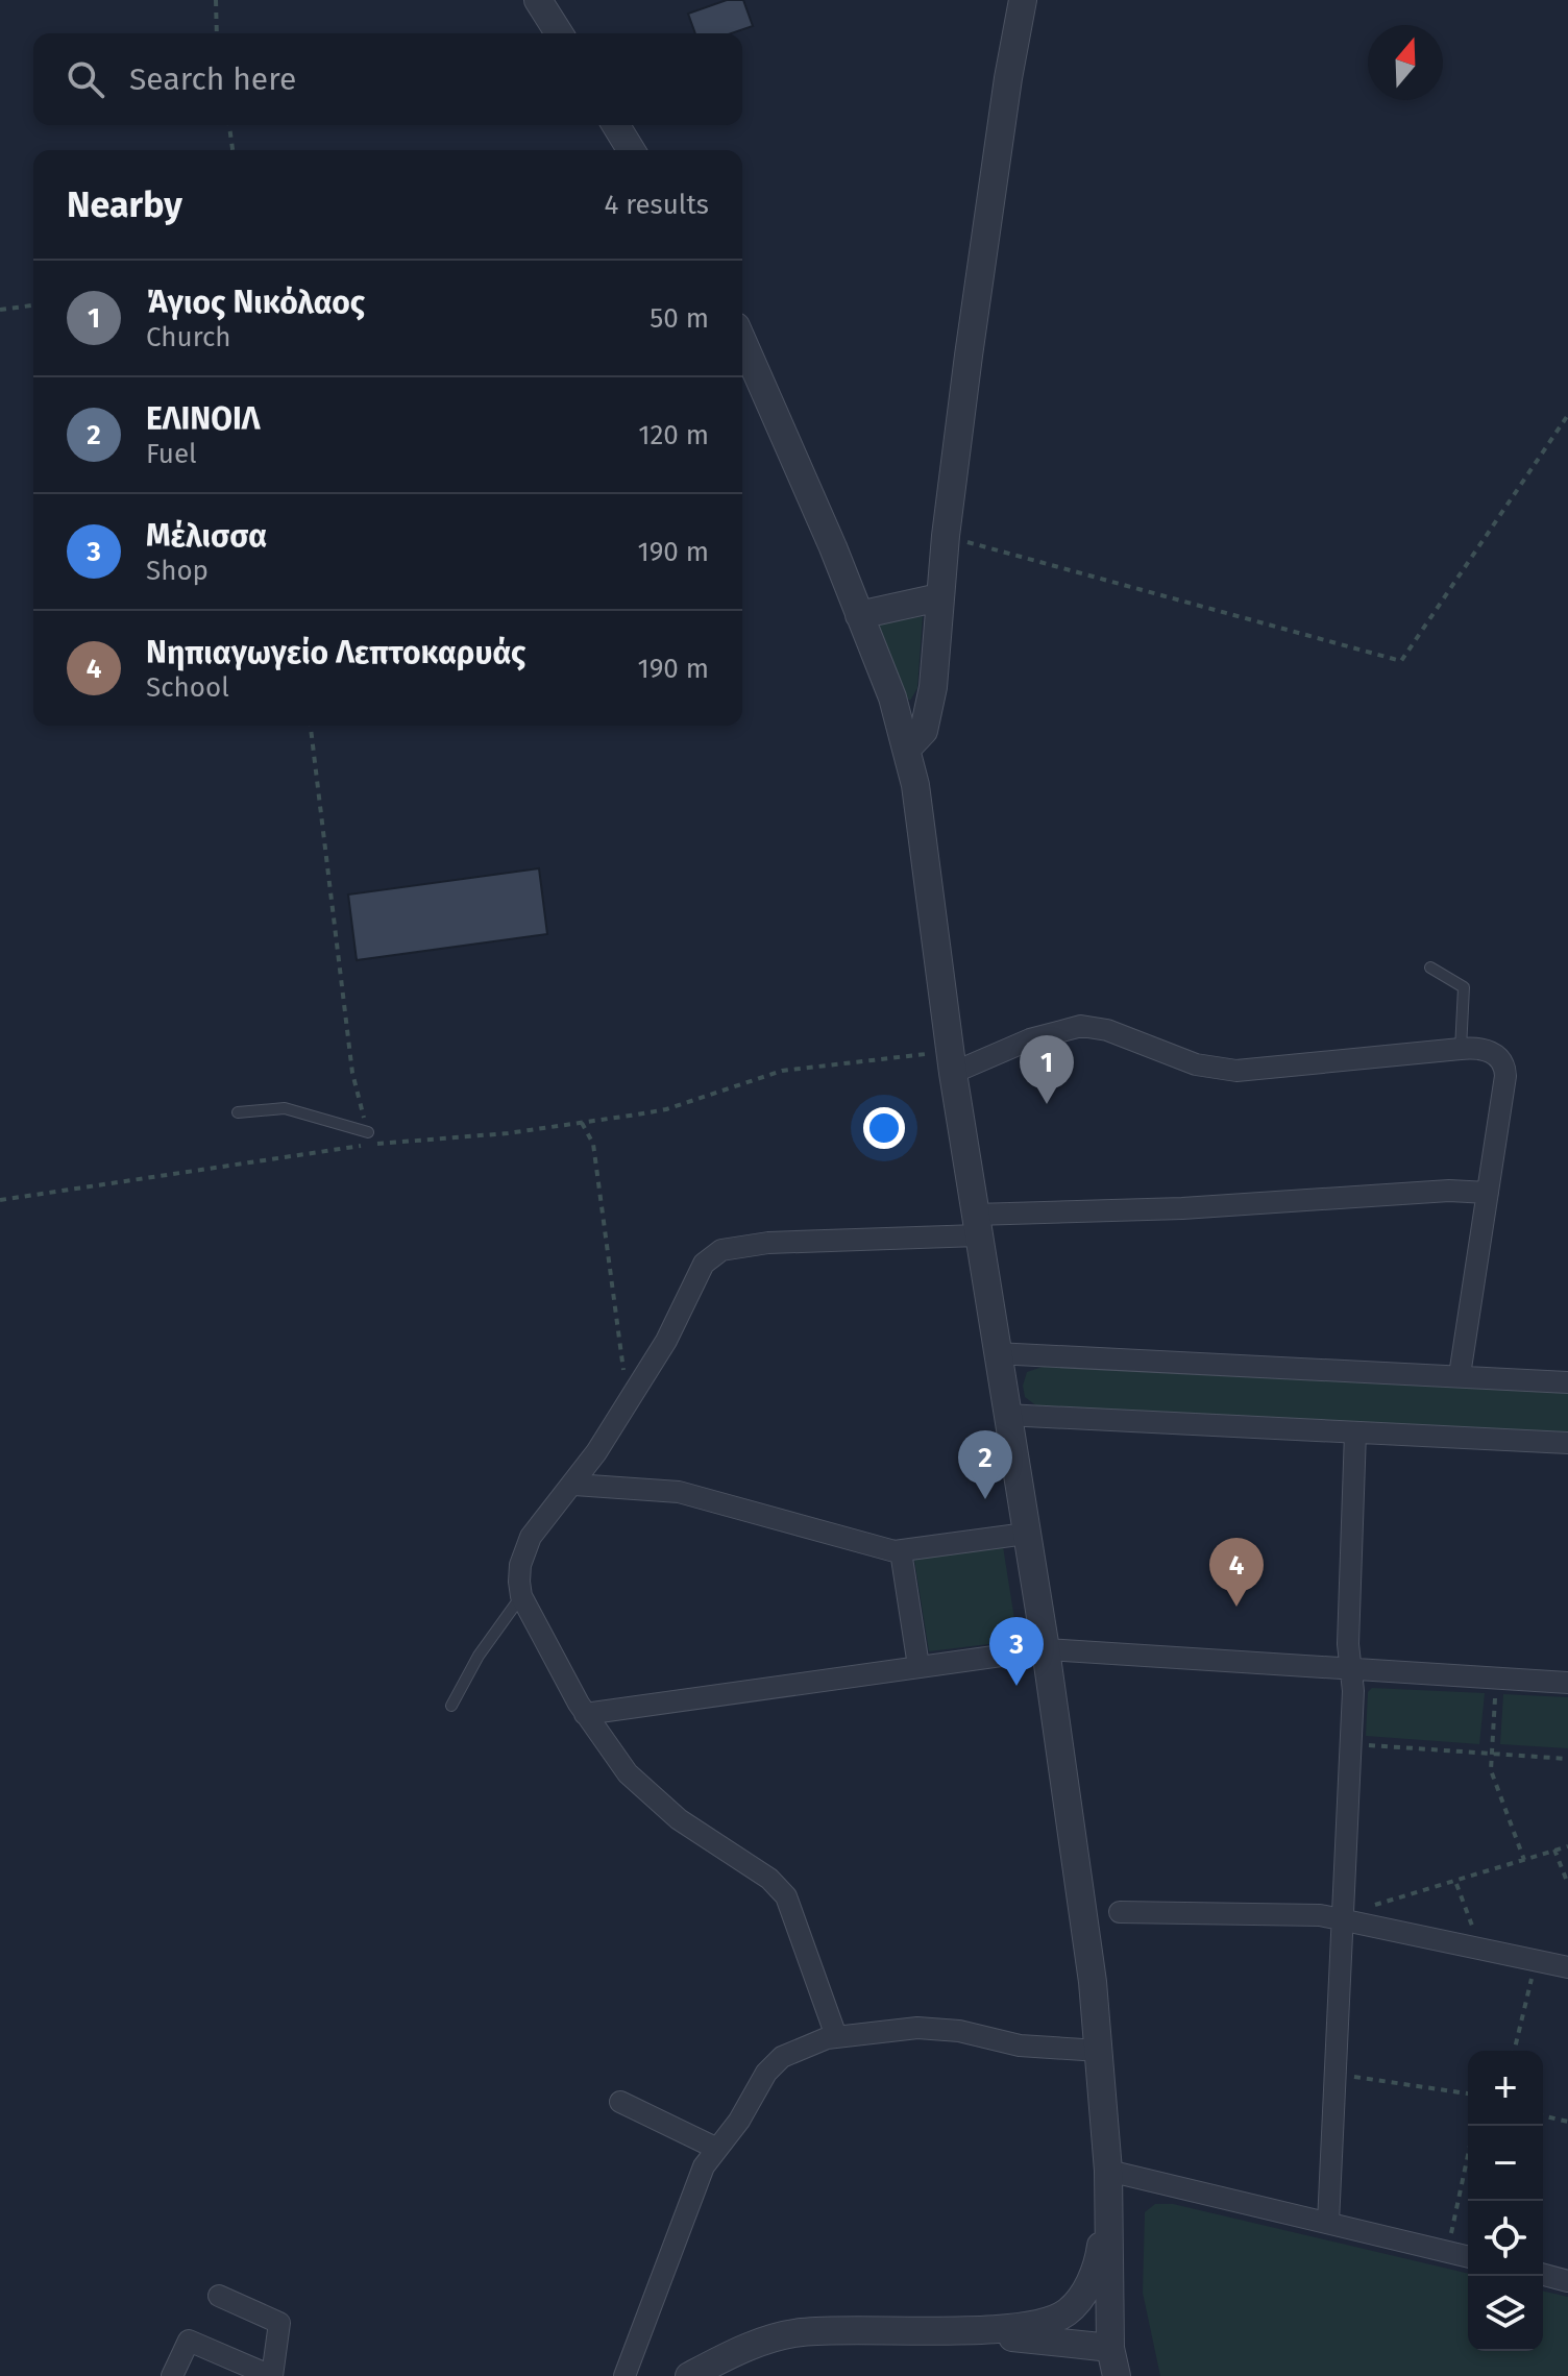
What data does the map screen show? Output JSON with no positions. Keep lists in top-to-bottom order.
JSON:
{
  "north": "top",
  "page": {
    "search": "Search here",
    "heading": ["Nearby", "4 results"],
    "list": [
      {
        "mark": "1",
        "name": "Άγιος Νικόλαος",
        "note": "Church",
        "value": "50 m"
      },
      {
        "mark": "2",
        "name": "ΕΛΙΝΟΙΛ",
        "note": "Fuel",
        "value": "120 m"
      },
      {
        "mark": "3",
        "name": "Μέλισσα",
        "note": "Shop",
        "value": "190 m"
      },
      {
        "mark": "4",
        "name": "Νηπιαγωγείο Λεπτοκαρυάς",
        "note": "School",
        "value": "190 m"
      }
    ],
    "pins": [
      "1",
      "2",
      "4",
      "3"
    ],
    "map_buttons": ["+", "−"]
  }
}
